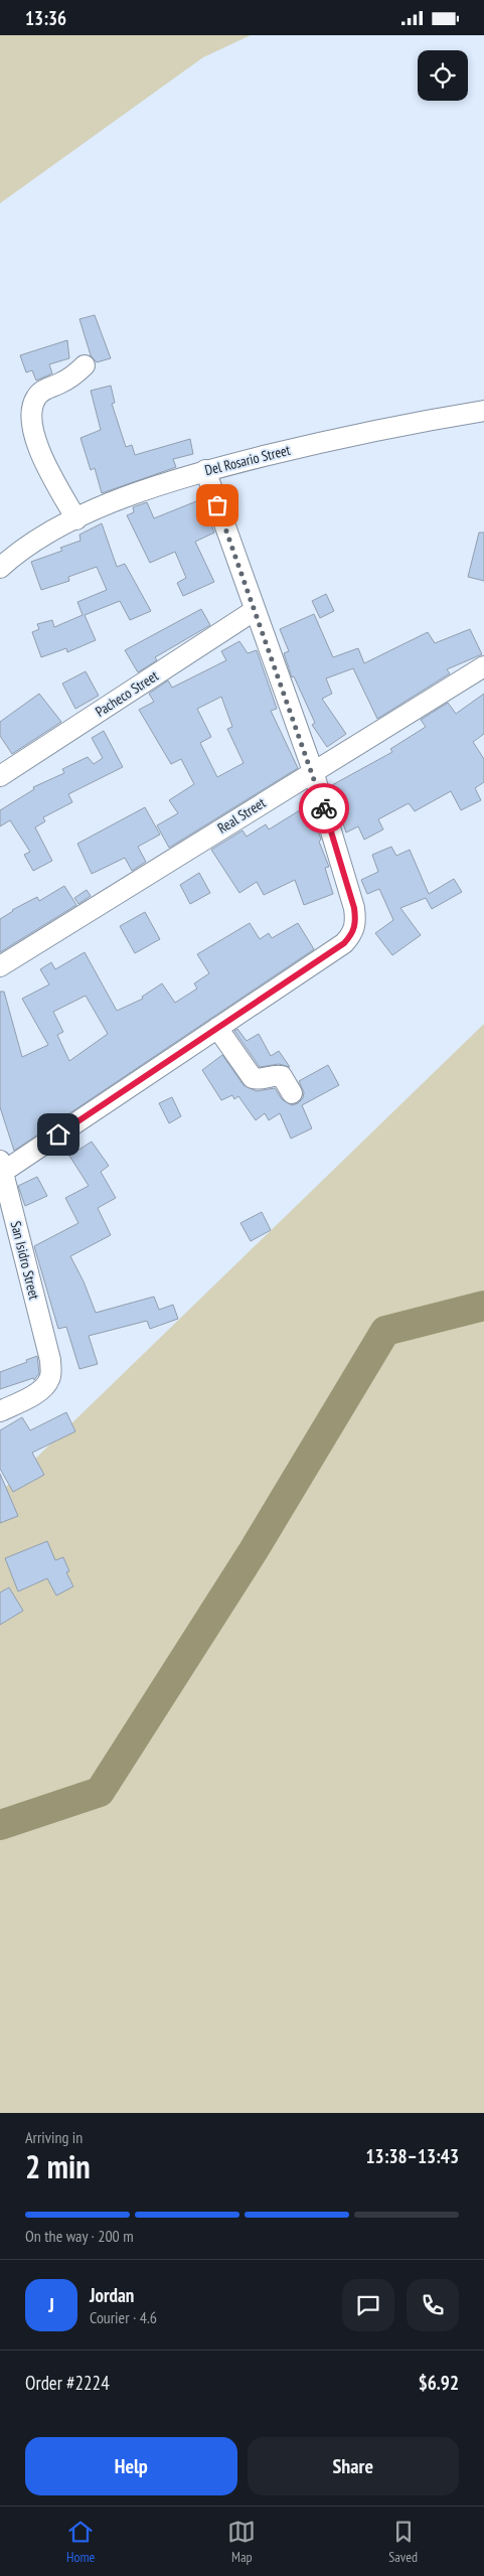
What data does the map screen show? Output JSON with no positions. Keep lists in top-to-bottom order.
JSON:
{
  "streets": {
    "street": [
      "Del Rosario Street",
      "Pacheco Street",
      "Real Street",
      "San Isidro Street"
    ]
  },
  "page": {
    "status": "13:36",
    "heading": ["2 min", "Arriving in", "13:38–13:43"],
    "panel": [
      "Jordan",
      "Courier · 4.6",
      "Order #2224",
      "$6.92"
    ],
    "bar": "On the way · 200 m",
    "round": "J",
    "buttons": ["Help", "Share"],
    "tabs": ["Home", "Map", "Saved"]
  }
}
